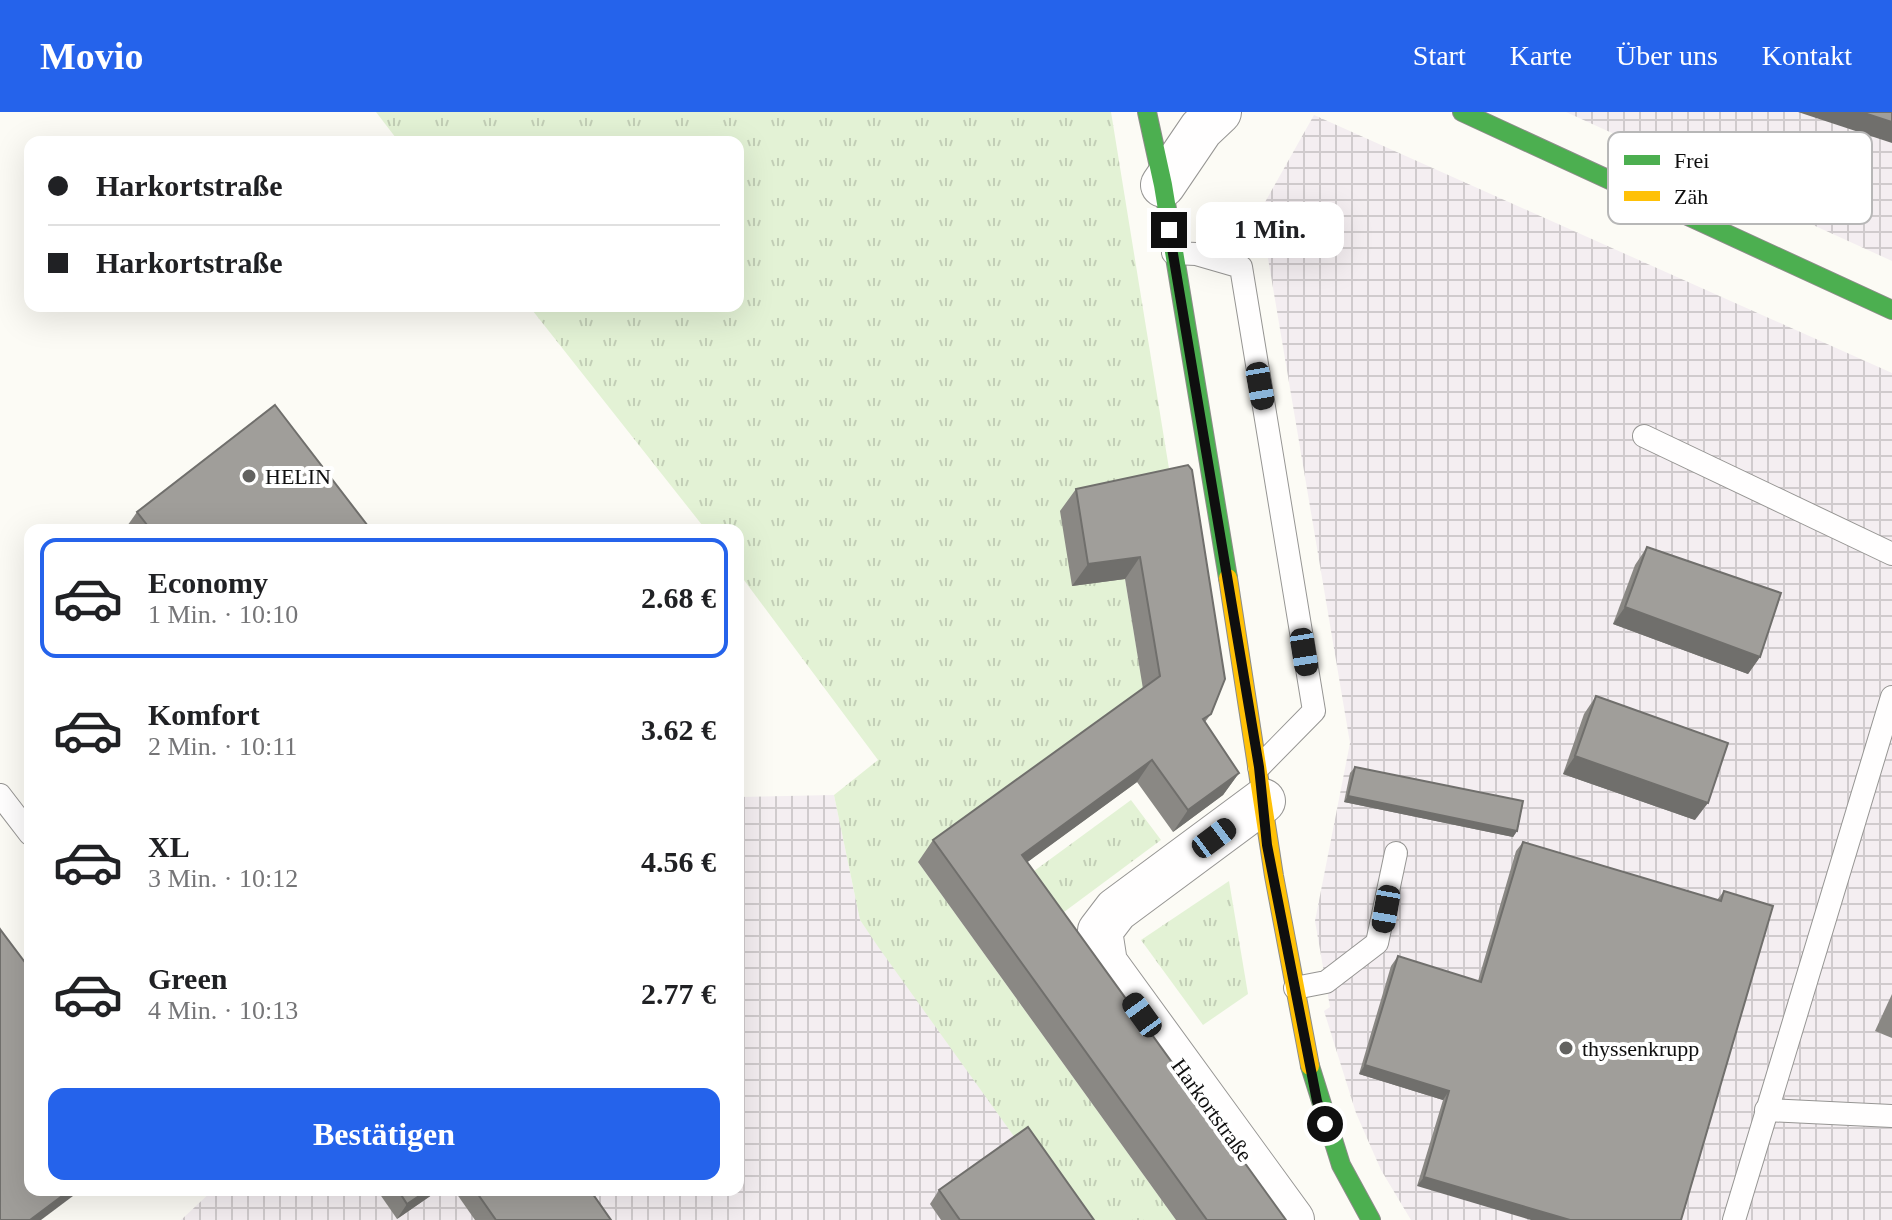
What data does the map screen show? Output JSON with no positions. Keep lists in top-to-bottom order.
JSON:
{
  "streets": {
    "street": ["Harkortstraße"]
  },
  "places": ["HELIN", "thyssenkrupp"],
  "legend": ["Frei", "Zäh"],
  "page": {
    "header": "Movio",
    "nav": [
      "Start",
      "Karte",
      "Über uns",
      "Kontakt"
    ],
    "banner": ["Harkortstraße", "Harkortstraße"],
    "bubble": "1 Min.",
    "list": [
      {
        "name": "Economy",
        "note": "1 Min. · 10:10",
        "value": "2.68 €"
      },
      {
        "name": "Komfort",
        "note": "2 Min. · 10:11",
        "value": "3.62 €"
      },
      {
        "name": "XL",
        "note": "3 Min. · 10:12",
        "value": "4.56 €"
      },
      {
        "name": "Green",
        "note": "4 Min. · 10:13",
        "value": "2.77 €"
      }
    ],
    "buttons": "Bestätigen"
  }
}
